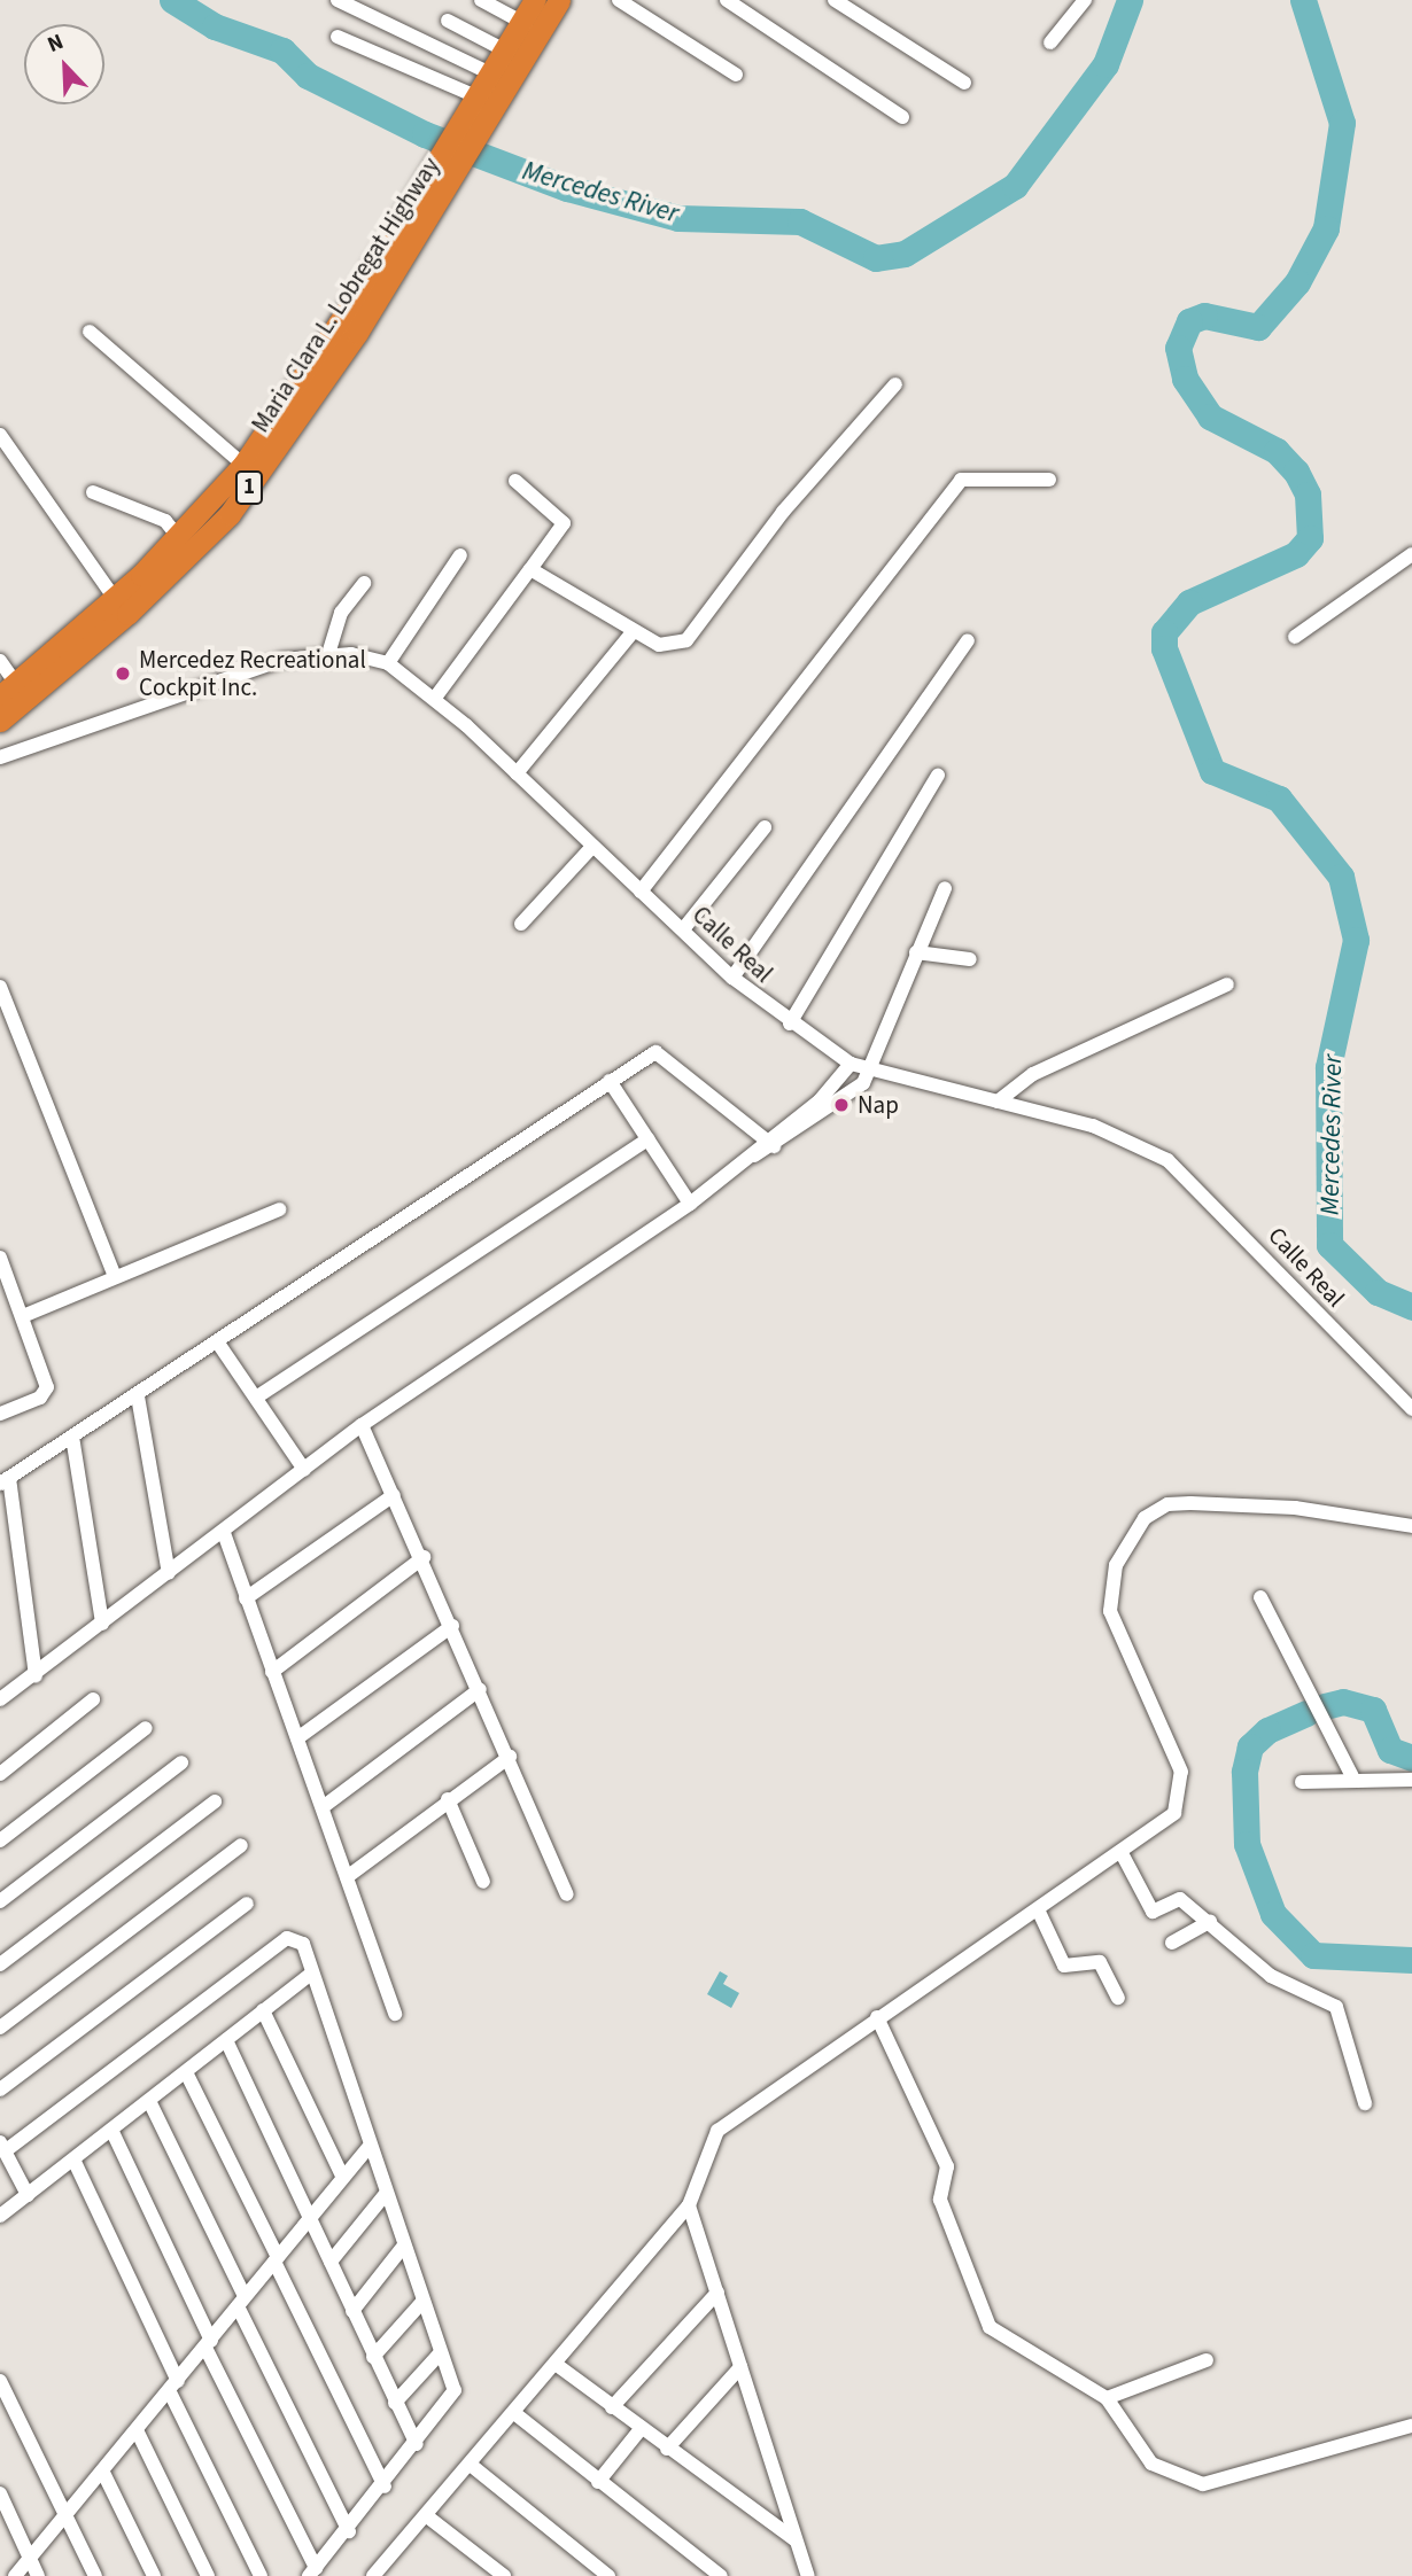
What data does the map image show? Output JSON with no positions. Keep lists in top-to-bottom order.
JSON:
{
  "streets": {
    "highway": ["Maria Clara L. Lobregat Highway", "1"],
    "street": ["Calle Real"]
  },
  "water": ["Mercedes River"],
  "places": ["Mercedez Recreational Cockpit Inc.", "Nap"],
  "north": "top left"
}
